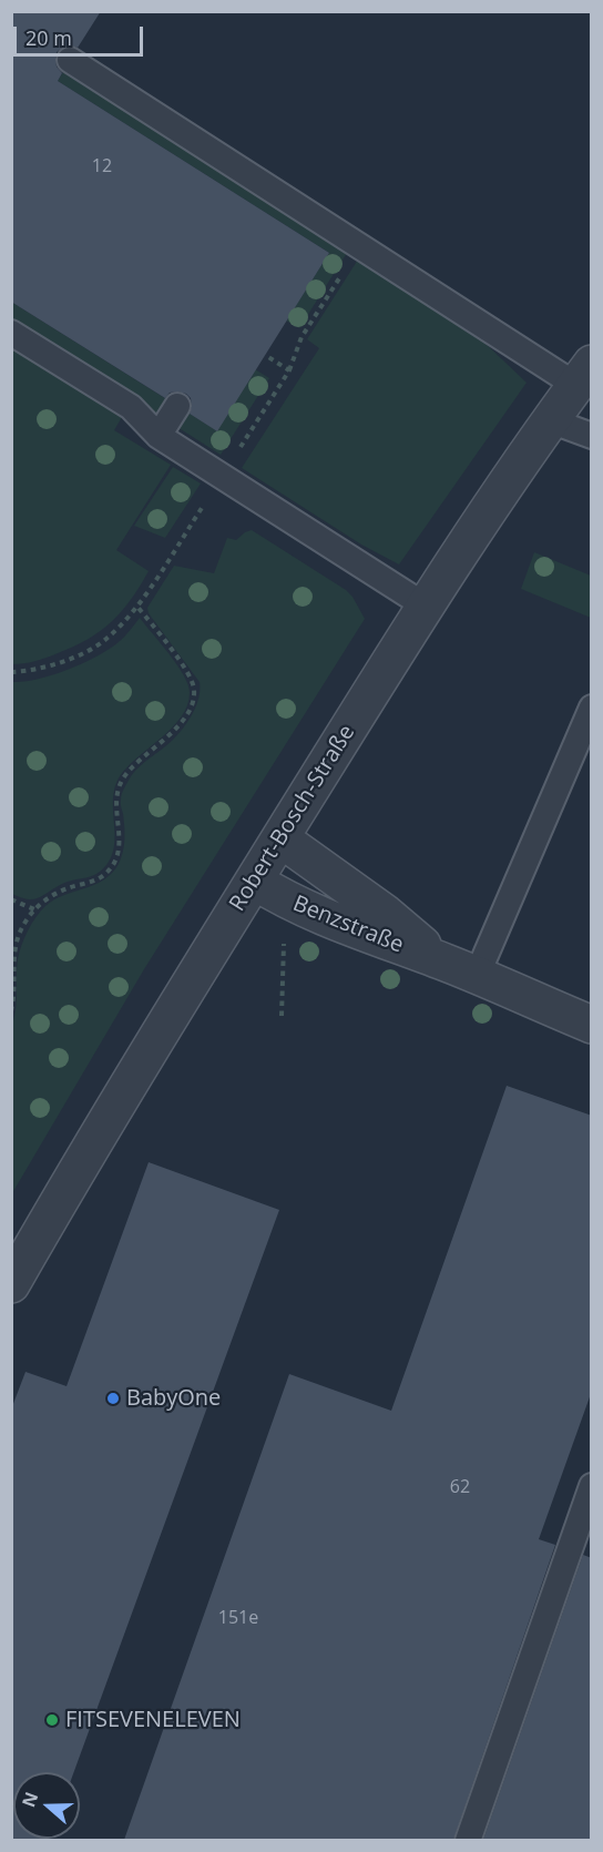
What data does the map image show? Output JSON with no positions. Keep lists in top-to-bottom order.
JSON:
{
  "streets": {
    "street": ["Robert-Bosch-Straße", "Benzstraße"]
  },
  "crossings": [
    ["Robert-Bosch-Straße", "Benzstraße"]
  ],
  "places": ["BabyOne", "FITSEVENELEVEN"],
  "house_numbers": ["12", "62", "151e"],
  "scale_bar": "20 m",
  "north": "left"
}
